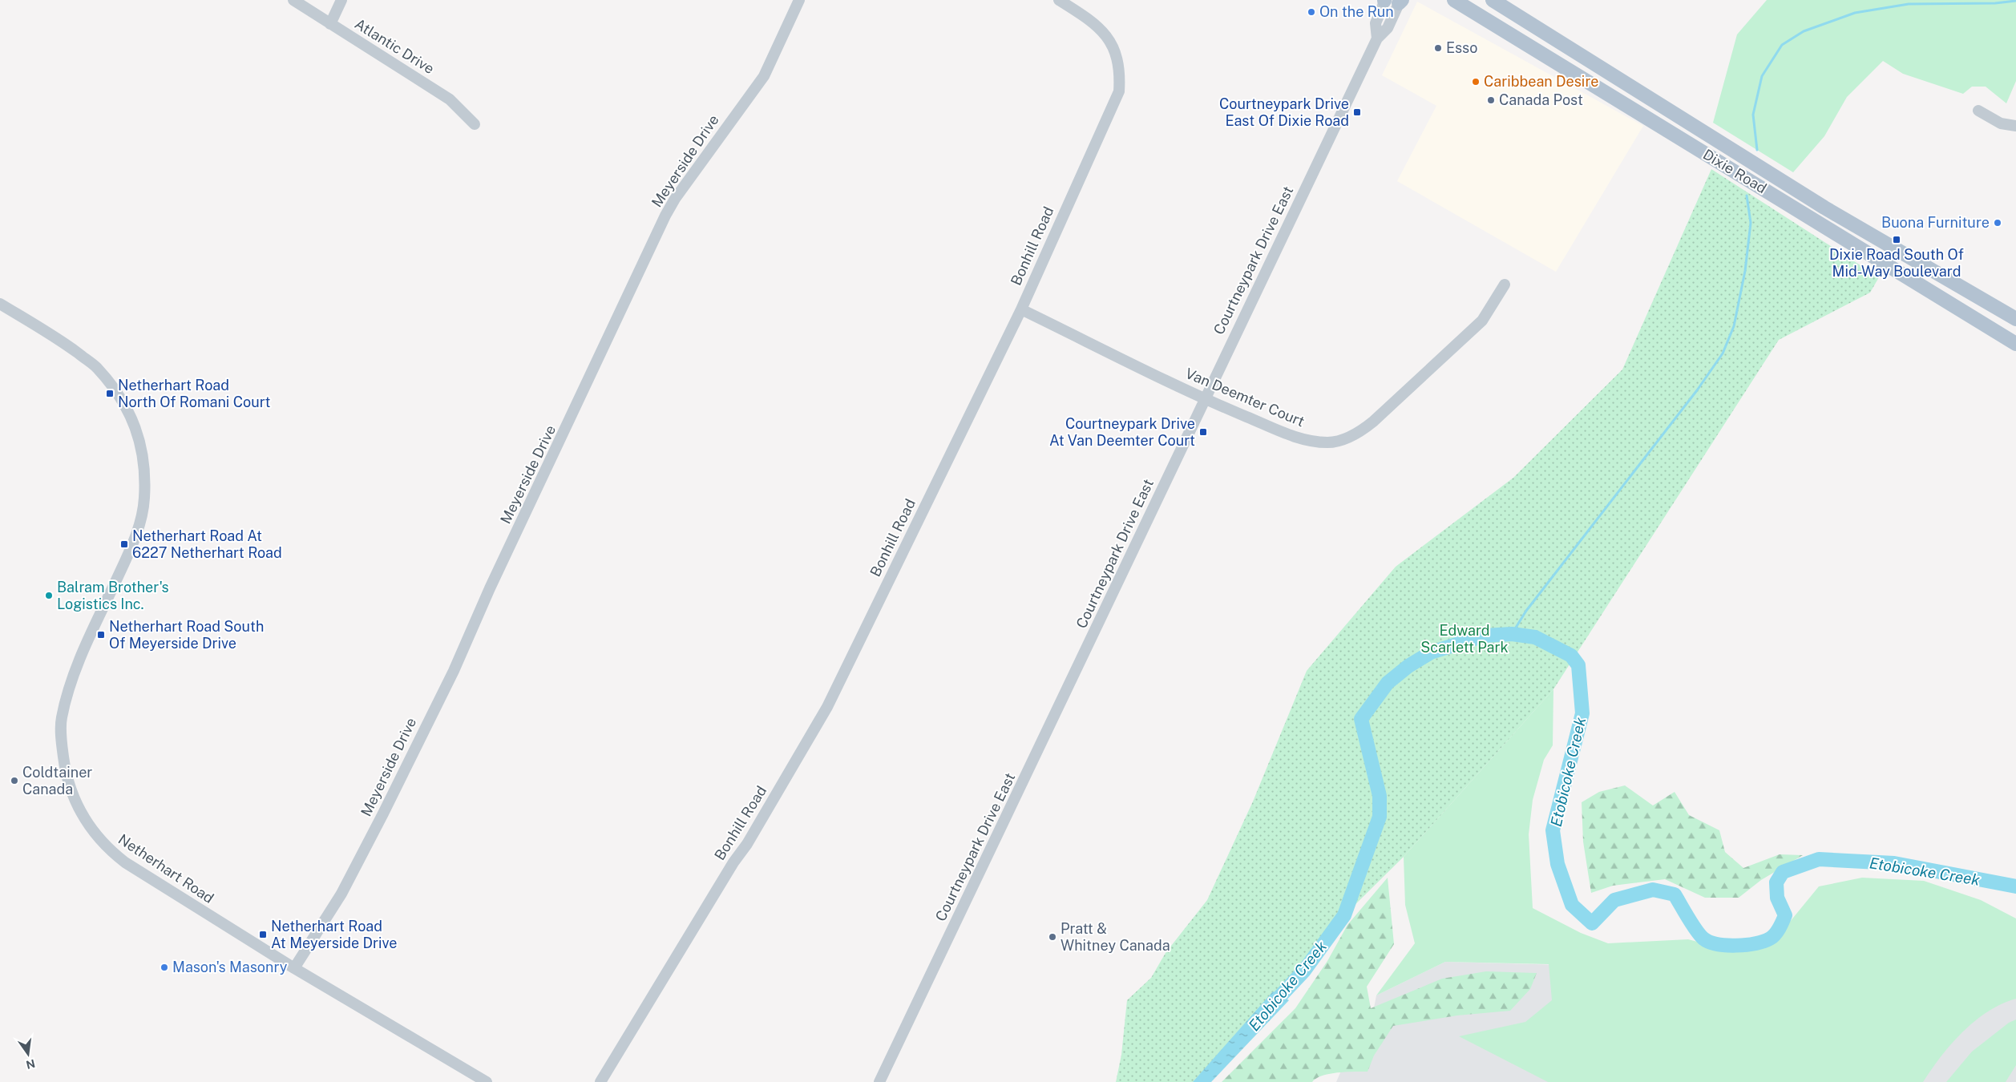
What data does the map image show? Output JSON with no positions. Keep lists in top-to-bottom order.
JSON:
{
  "streets": {
    "main road": ["Dixie Road"],
    "street": [
      "Atlantic Drive",
      "Meyerside Drive",
      "Bonhill Road",
      "Courtneypark Drive East",
      "Van Deemter Court",
      "Netherhart Road"
    ]
  },
  "crossings": [
    ["Meyerside Drive", "Netherhart Road"],
    ["Bonhill Road", "Van Deemter Court"],
    ["Courtneypark Drive East", "Van Deemter Court"]
  ],
  "water": ["Etobicoke Creek"],
  "parks": ["Edward Scarlett Park"],
  "places": {
    "other": [
      "On the Run",
      "Esso",
      "Caribbean Desire",
      "Canada Post",
      "Buona Furniture",
      "Balram Brother's Logistics Inc.",
      "Coldtainer Canada",
      "Pratt & Whitney Canada",
      "Mason's Masonry"
    ],
    "transit": [
      "Courtneypark Drive East Of Dixie Road",
      "Dixie Road South Of Mid-Way Boulevard",
      "Netherhart Road North Of Romani Court",
      "Courtneypark Drive At Van Deemter Court",
      "Netherhart Road At 6227 Netherhart Road",
      "Netherhart Road South Of Meyerside Drive",
      "Netherhart Road At Meyerside Drive"
    ]
  },
  "north": "bottom"
}
